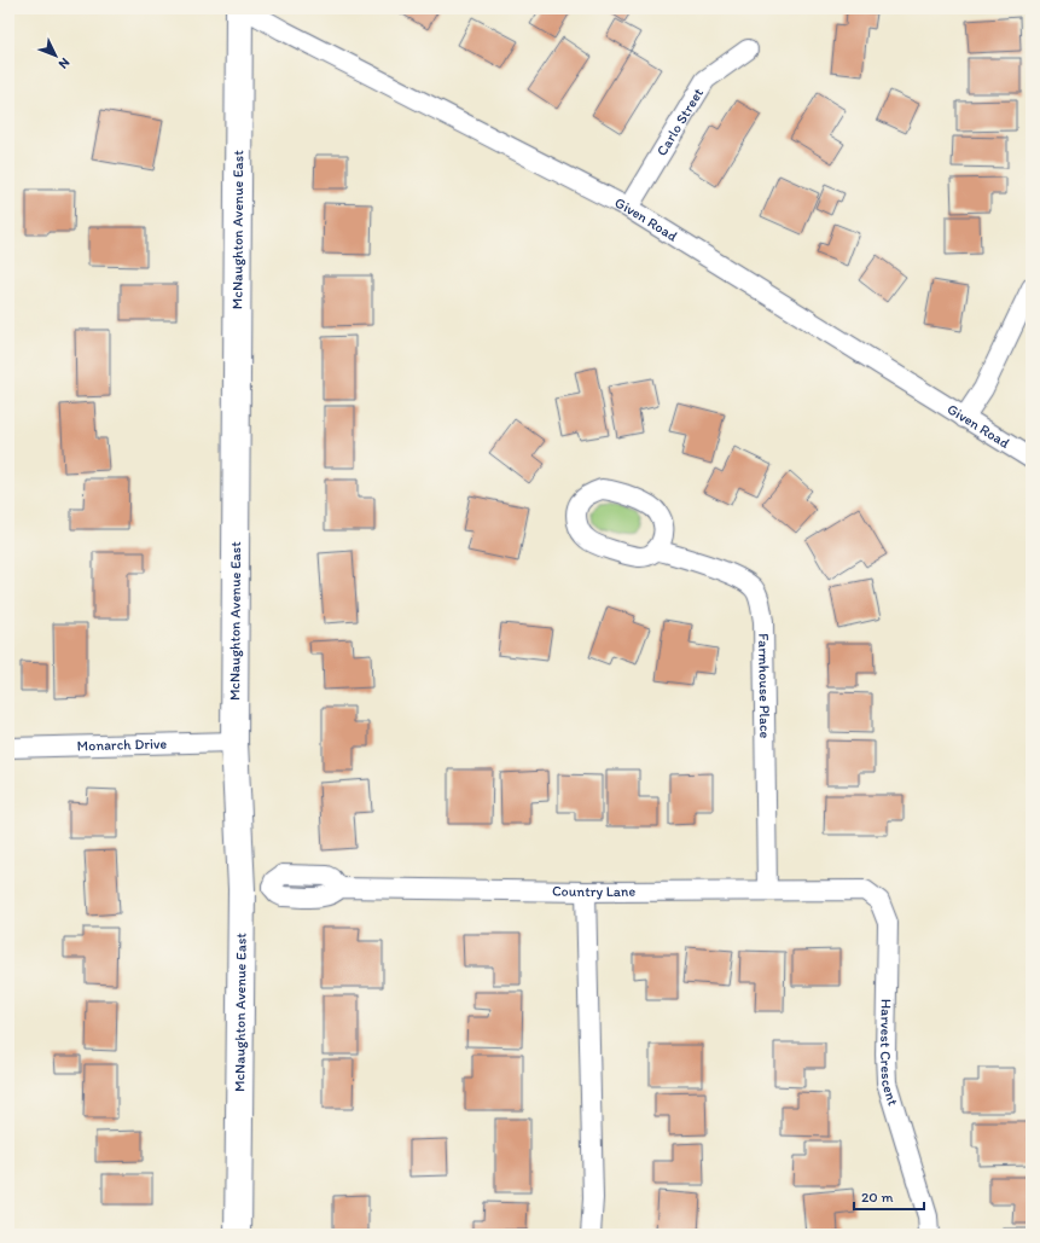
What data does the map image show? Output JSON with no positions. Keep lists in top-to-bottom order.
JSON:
{
  "streets": {
    "main road": ["McNaughton Avenue East"],
    "street": [
      "Carlo Street",
      "Given Road",
      "Farmhouse Place",
      "Monarch Drive",
      "Country Lane",
      "Harvest Crescent"
    ]
  },
  "crossings": [
    ["Carlo Street", "Given Road"],
    ["McNaughton Avenue East", "Monarch Drive"],
    ["McNaughton Avenue East", "Country Lane"],
    ["Farmhouse Place", "Country Lane"],
    ["Country Lane", "Harvest Crescent"]
  ],
  "scale_bar": "20 m",
  "north": "bottom right"
}
